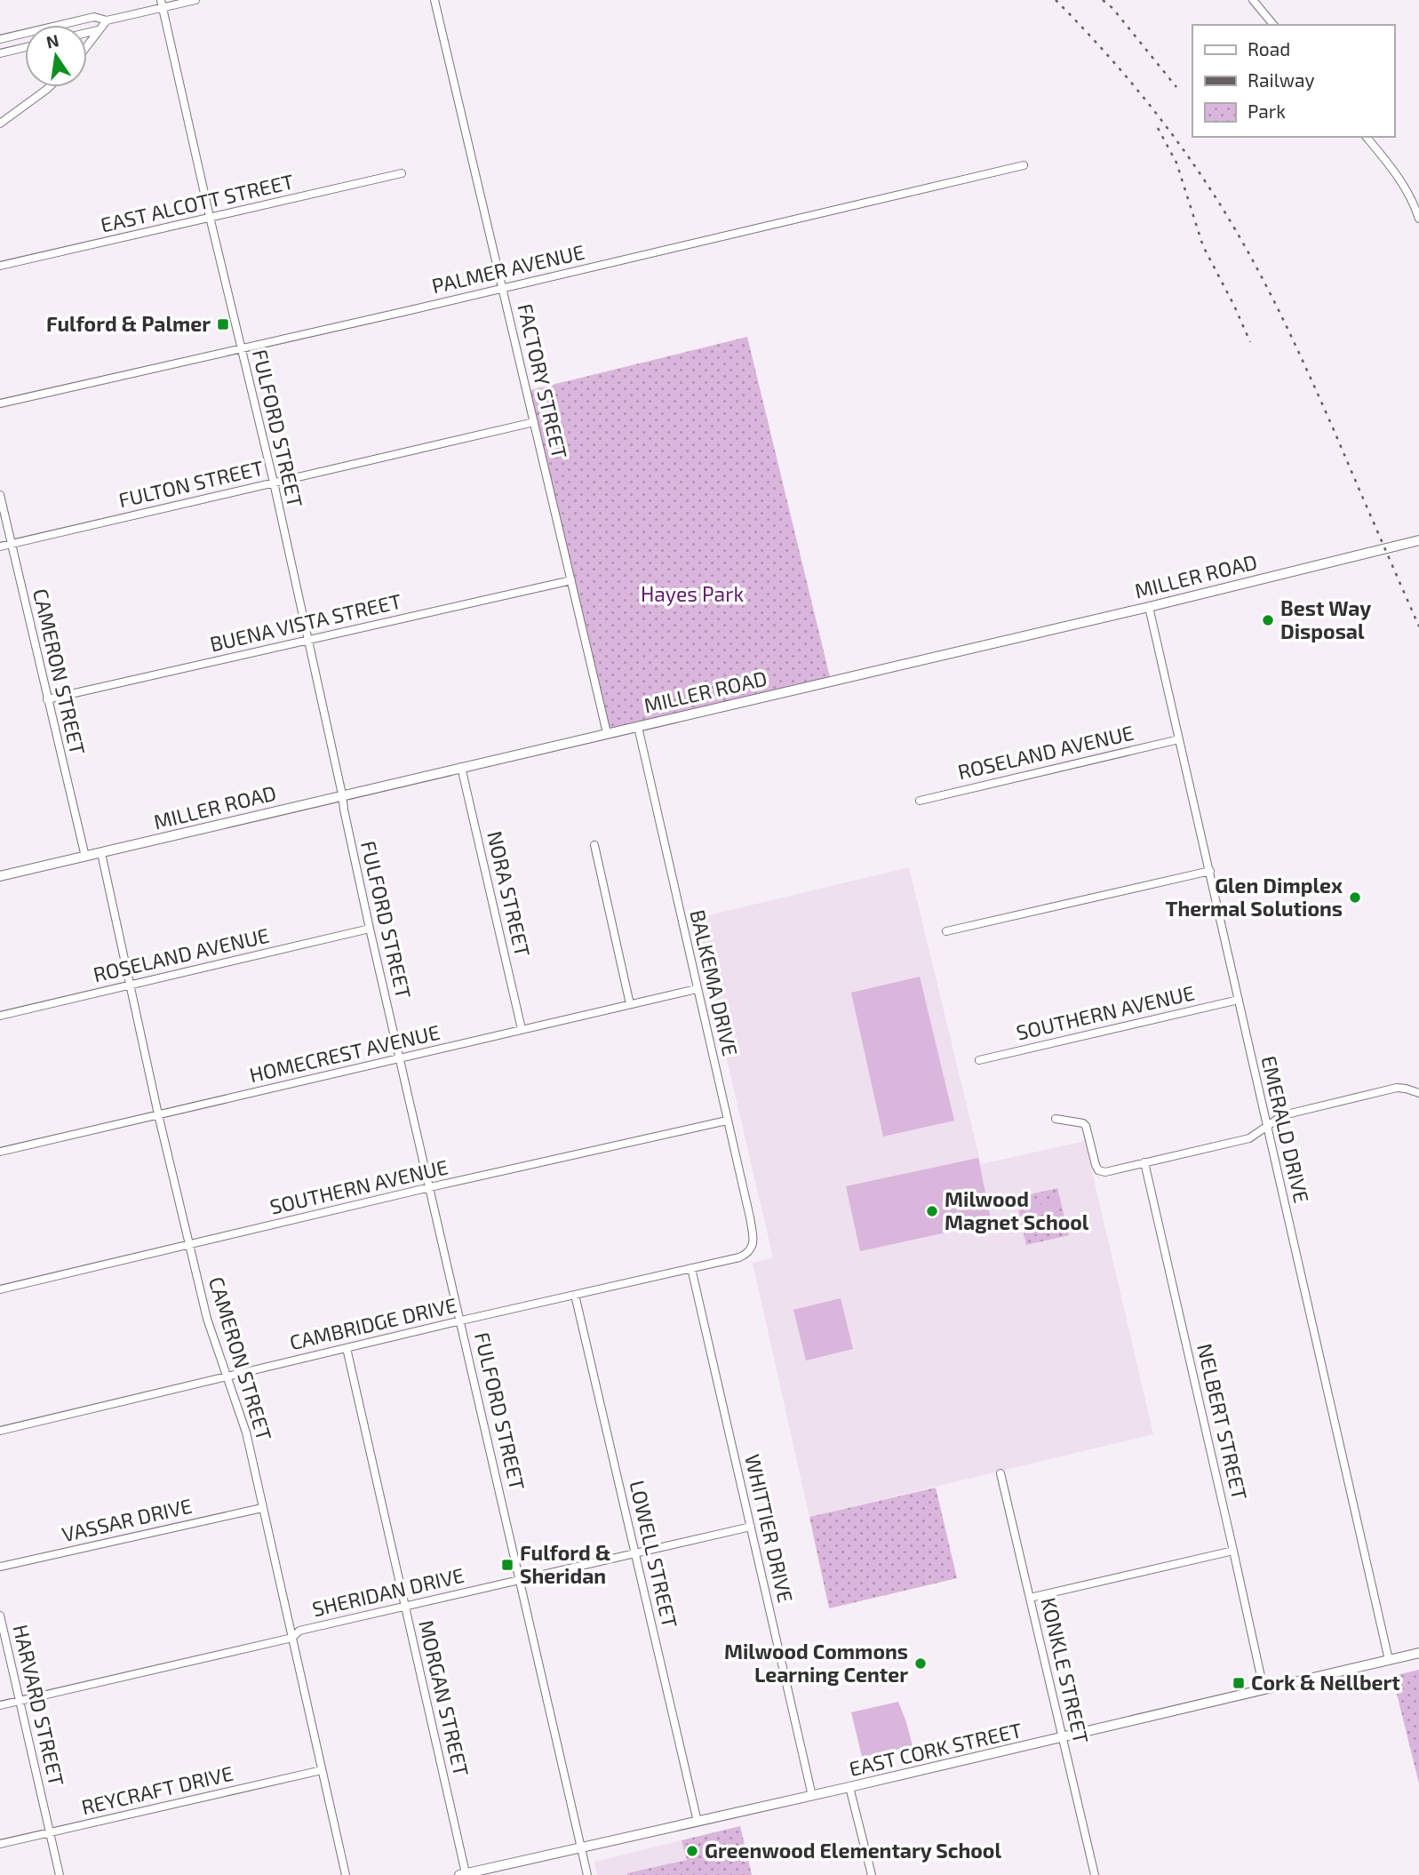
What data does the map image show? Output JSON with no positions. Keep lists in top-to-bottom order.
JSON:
{
  "streets": {
    "street": [
      "EAST ALCOTT STREET",
      "PALMER AVENUE",
      "FACTORY STREET",
      "FULFORD STREET",
      "FULTON STREET",
      "MILLER ROAD",
      "BUENA VISTA STREET",
      "CAMERON STREET",
      "ROSELAND AVENUE",
      "NORA STREET",
      "BALKEMA DRIVE",
      "SOUTHERN AVENUE",
      "HOMECREST AVENUE",
      "EMERALD DRIVE",
      "CAMBRIDGE DRIVE",
      "NELBERT STREET",
      "VASSAR DRIVE",
      "WHITTIER DRIVE",
      "LOWELL STREET",
      "SHERIDAN DRIVE",
      "KONKLE STREET",
      "MORGAN STREET",
      "HARVARD STREET",
      "EAST CORK STREET",
      "REYCRAFT DRIVE"
    ]
  },
  "crossings": [
    ["EAST ALCOTT STREET", "FULFORD STREET"],
    ["PALMER AVENUE", "FACTORY STREET"],
    ["PALMER AVENUE", "FULFORD STREET"],
    ["FACTORY STREET", "FULTON STREET"],
    ["FACTORY STREET", "MILLER ROAD"],
    ["FACTORY STREET", "BUENA VISTA STREET"],
    ["FULFORD STREET", "FULTON STREET"],
    ["FULFORD STREET", "MILLER ROAD"],
    ["FULFORD STREET", "BUENA VISTA STREET"],
    ["FULFORD STREET", "ROSELAND AVENUE"],
    ["FULFORD STREET", "SOUTHERN AVENUE"],
    ["FULFORD STREET", "HOMECREST AVENUE"],
    ["FULFORD STREET", "CAMBRIDGE DRIVE"],
    ["FULFORD STREET", "SHERIDAN DRIVE"],
    ["FULFORD STREET", "EAST CORK STREET"],
    ["FULTON STREET", "CAMERON STREET"],
    ["MILLER ROAD", "CAMERON STREET"],
    ["MILLER ROAD", "NORA STREET"],
    ["MILLER ROAD", "BALKEMA DRIVE"],
    ["MILLER ROAD", "EMERALD DRIVE"],
    ["BUENA VISTA STREET", "CAMERON STREET"],
    ["CAMERON STREET", "ROSELAND AVENUE"],
    ["CAMERON STREET", "SOUTHERN AVENUE"],
    ["CAMERON STREET", "HOMECREST AVENUE"],
    ["CAMERON STREET", "CAMBRIDGE DRIVE"],
    ["CAMERON STREET", "VASSAR DRIVE"],
    ["CAMERON STREET", "SHERIDAN DRIVE"],
    ["CAMERON STREET", "REYCRAFT DRIVE"],
    ["ROSELAND AVENUE", "EMERALD DRIVE"],
    ["NORA STREET", "HOMECREST AVENUE"],
    ["BALKEMA DRIVE", "SOUTHERN AVENUE"],
    ["BALKEMA DRIVE", "HOMECREST AVENUE"],
    ["BALKEMA DRIVE", "CAMBRIDGE DRIVE"],
    ["SOUTHERN AVENUE", "EMERALD DRIVE"],
    ["EMERALD DRIVE", "EAST CORK STREET"],
    ["CAMBRIDGE DRIVE", "WHITTIER DRIVE"],
    ["CAMBRIDGE DRIVE", "LOWELL STREET"],
    ["CAMBRIDGE DRIVE", "MORGAN STREET"],
    ["NELBERT STREET", "EAST CORK STREET"],
    ["WHITTIER DRIVE", "SHERIDAN DRIVE"],
    ["WHITTIER DRIVE", "EAST CORK STREET"],
    ["LOWELL STREET", "SHERIDAN DRIVE"],
    ["LOWELL STREET", "EAST CORK STREET"],
    ["SHERIDAN DRIVE", "MORGAN STREET"],
    ["SHERIDAN DRIVE", "HARVARD STREET"],
    ["KONKLE STREET", "EAST CORK STREET"],
    ["MORGAN STREET", "EAST CORK STREET"],
    ["HARVARD STREET", "REYCRAFT DRIVE"]
  ],
  "parks": ["Hayes Park"],
  "places": {
    "transit": ["Fulford & Palmer", "Fulford & Sheridan", "Cork & Nellbert"],
    "other": [
      "Best Way Disposal",
      "Glen Dimplex Thermal Solutions",
      "Milwood Magnet School",
      "Milwood Commons Learning Center",
      "Greenwood Elementary School"
    ]
  },
  "legend": ["Road", "Railway", "Park"],
  "north": "top"
}
